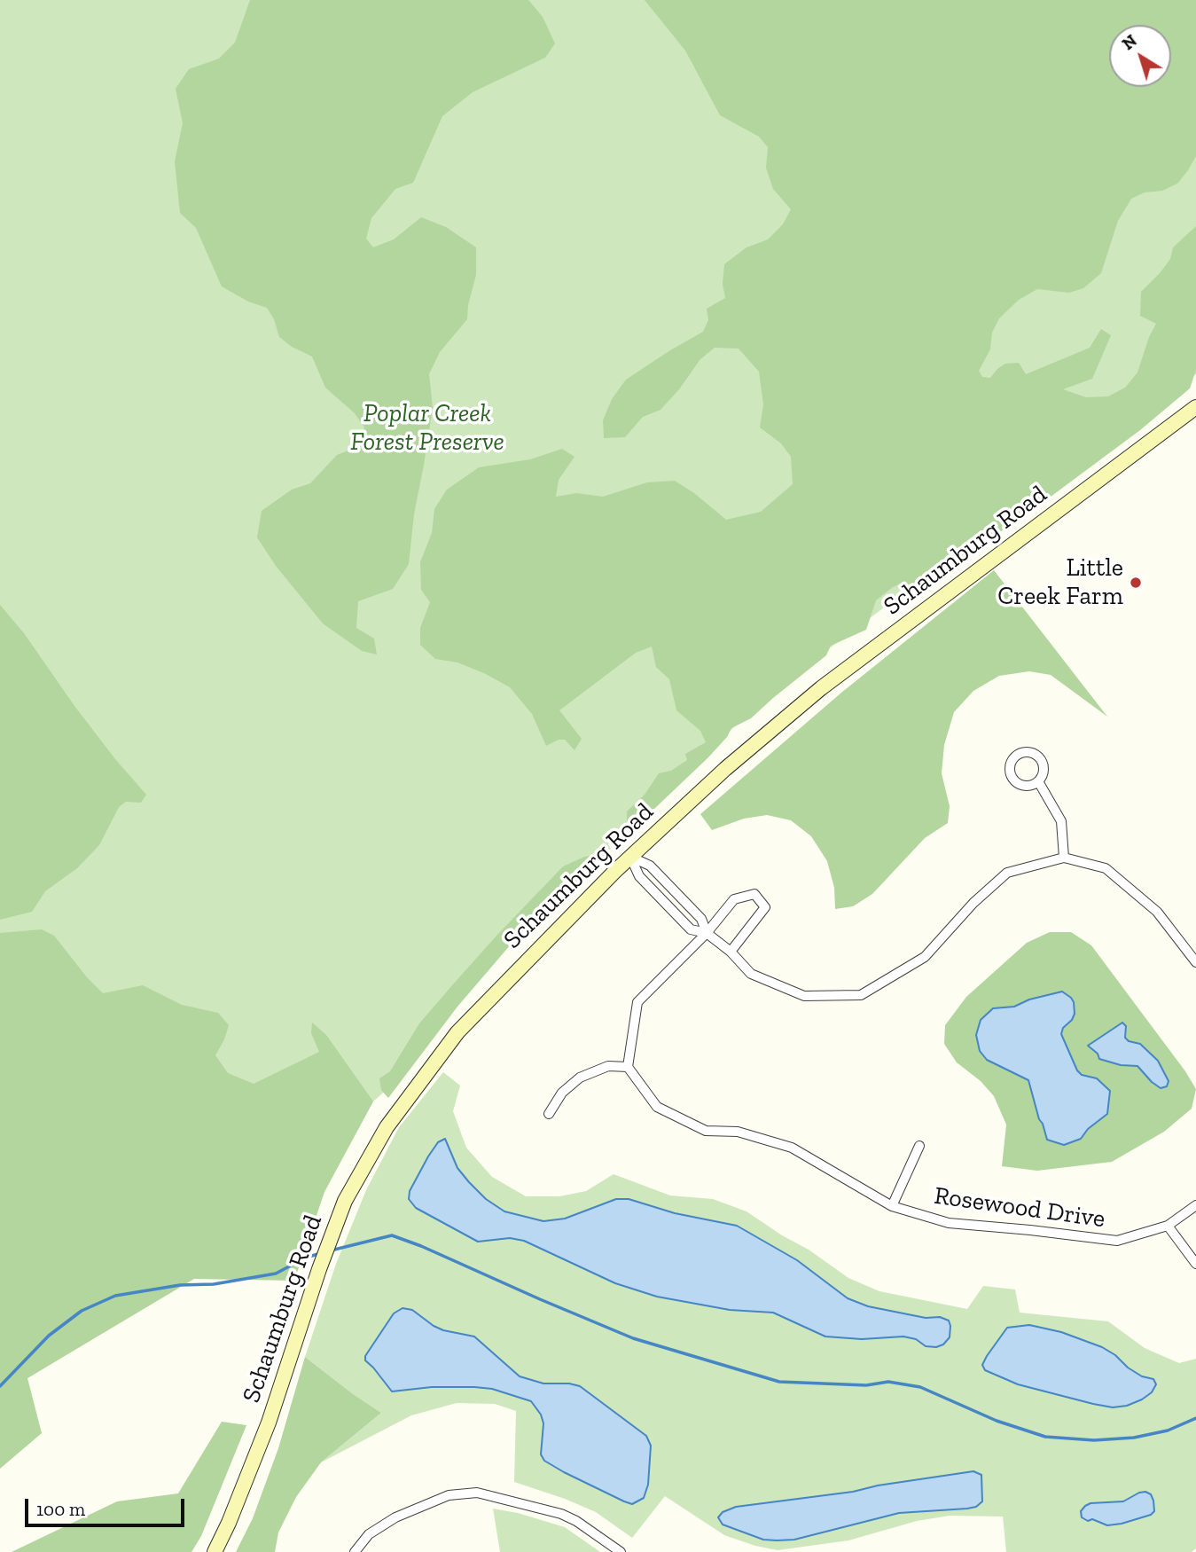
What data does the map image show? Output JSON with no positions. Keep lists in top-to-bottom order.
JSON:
{
  "streets": {
    "main road": ["Schaumburg Road"],
    "street": ["Rosewood Drive"]
  },
  "parks": ["Poplar Creek Forest Preserve"],
  "places": ["Little Creek Farm"],
  "scale_bar": "100 m",
  "north": "top left"
}
